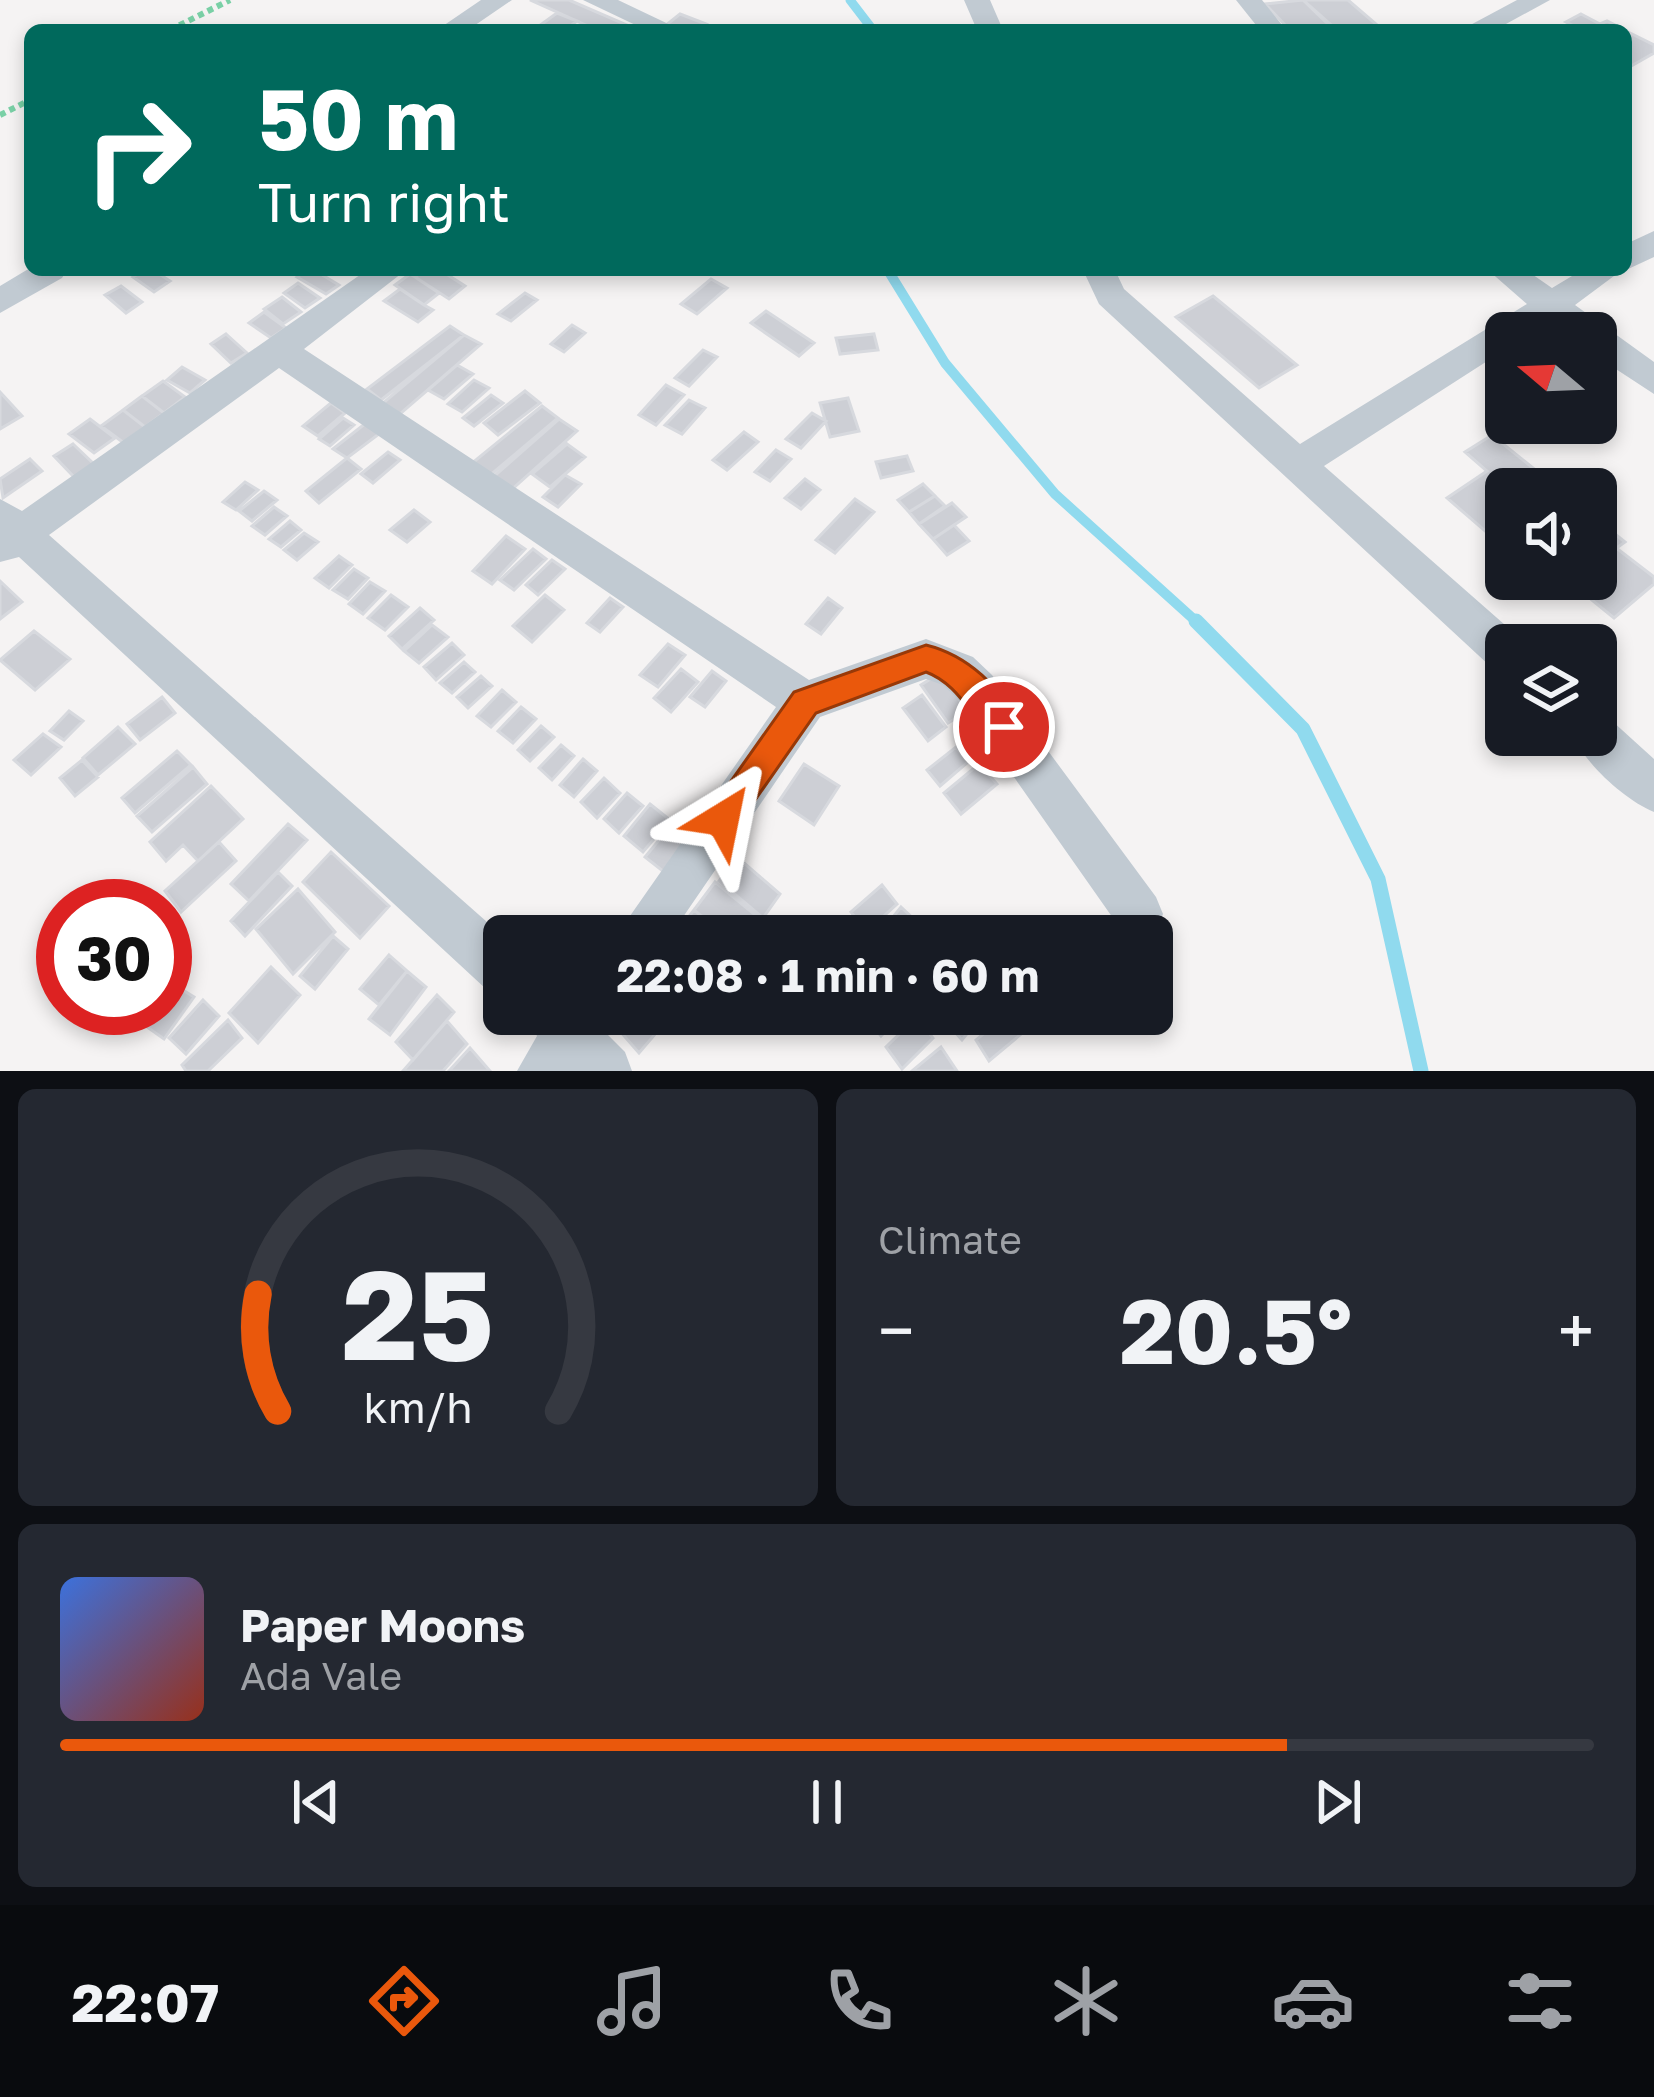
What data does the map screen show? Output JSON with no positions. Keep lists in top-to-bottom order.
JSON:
{
  "north": "left",
  "page": {
    "turn": ["50 m", "Turn right"],
    "limit": "30",
    "trip": "22:08 · 1 min · 60 m",
    "tile": "Climate",
    "heat": ["−", "20.5°", "+"],
    "song": ["Paper Moons", "Ada Vale"],
    "tabs": "22:07",
    "gauge": ["25", "km/h"]
  }
}
